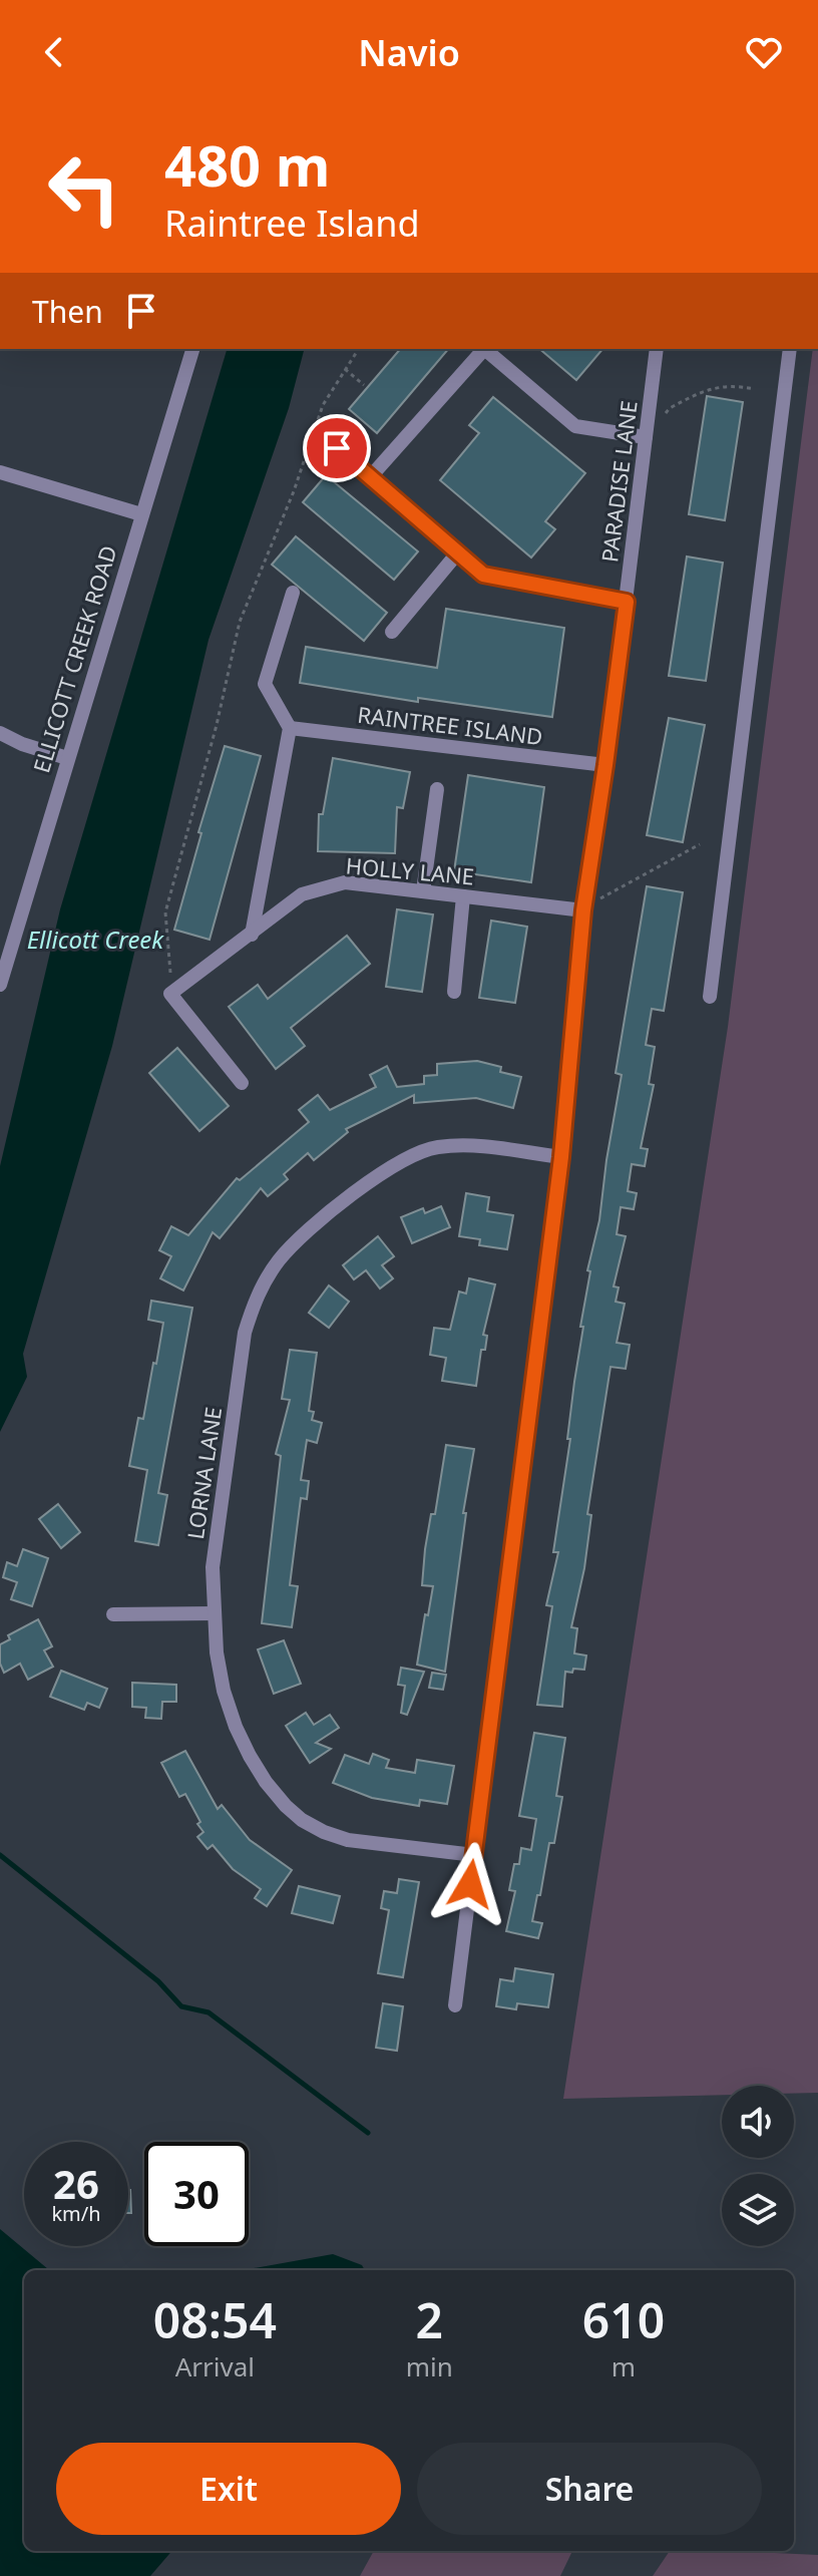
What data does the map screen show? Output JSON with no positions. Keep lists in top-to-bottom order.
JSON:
{
  "streets": {
    "street": [
      "PARADISE LANE",
      "ELLICOTT CREEK ROAD",
      "RAINTREE ISLAND",
      "HOLLY LANE",
      "LORNA LANE"
    ]
  },
  "crossings": [
    ["PARADISE LANE", "RAINTREE ISLAND"],
    ["PARADISE LANE", "HOLLY LANE"],
    ["PARADISE LANE", "LORNA LANE"]
  ],
  "water": ["Ellicott Creek"],
  "page": {
    "header": "Navio",
    "turn": ["480 m", "Raintree Island"],
    "then": "Then",
    "speed": "26 km/h",
    "limit": "30",
    "eta": [
      "08:54",
      "Arrival",
      "2",
      "min",
      "610",
      "m"
    ],
    "buttons": ["Exit", "Share"]
  }
}
